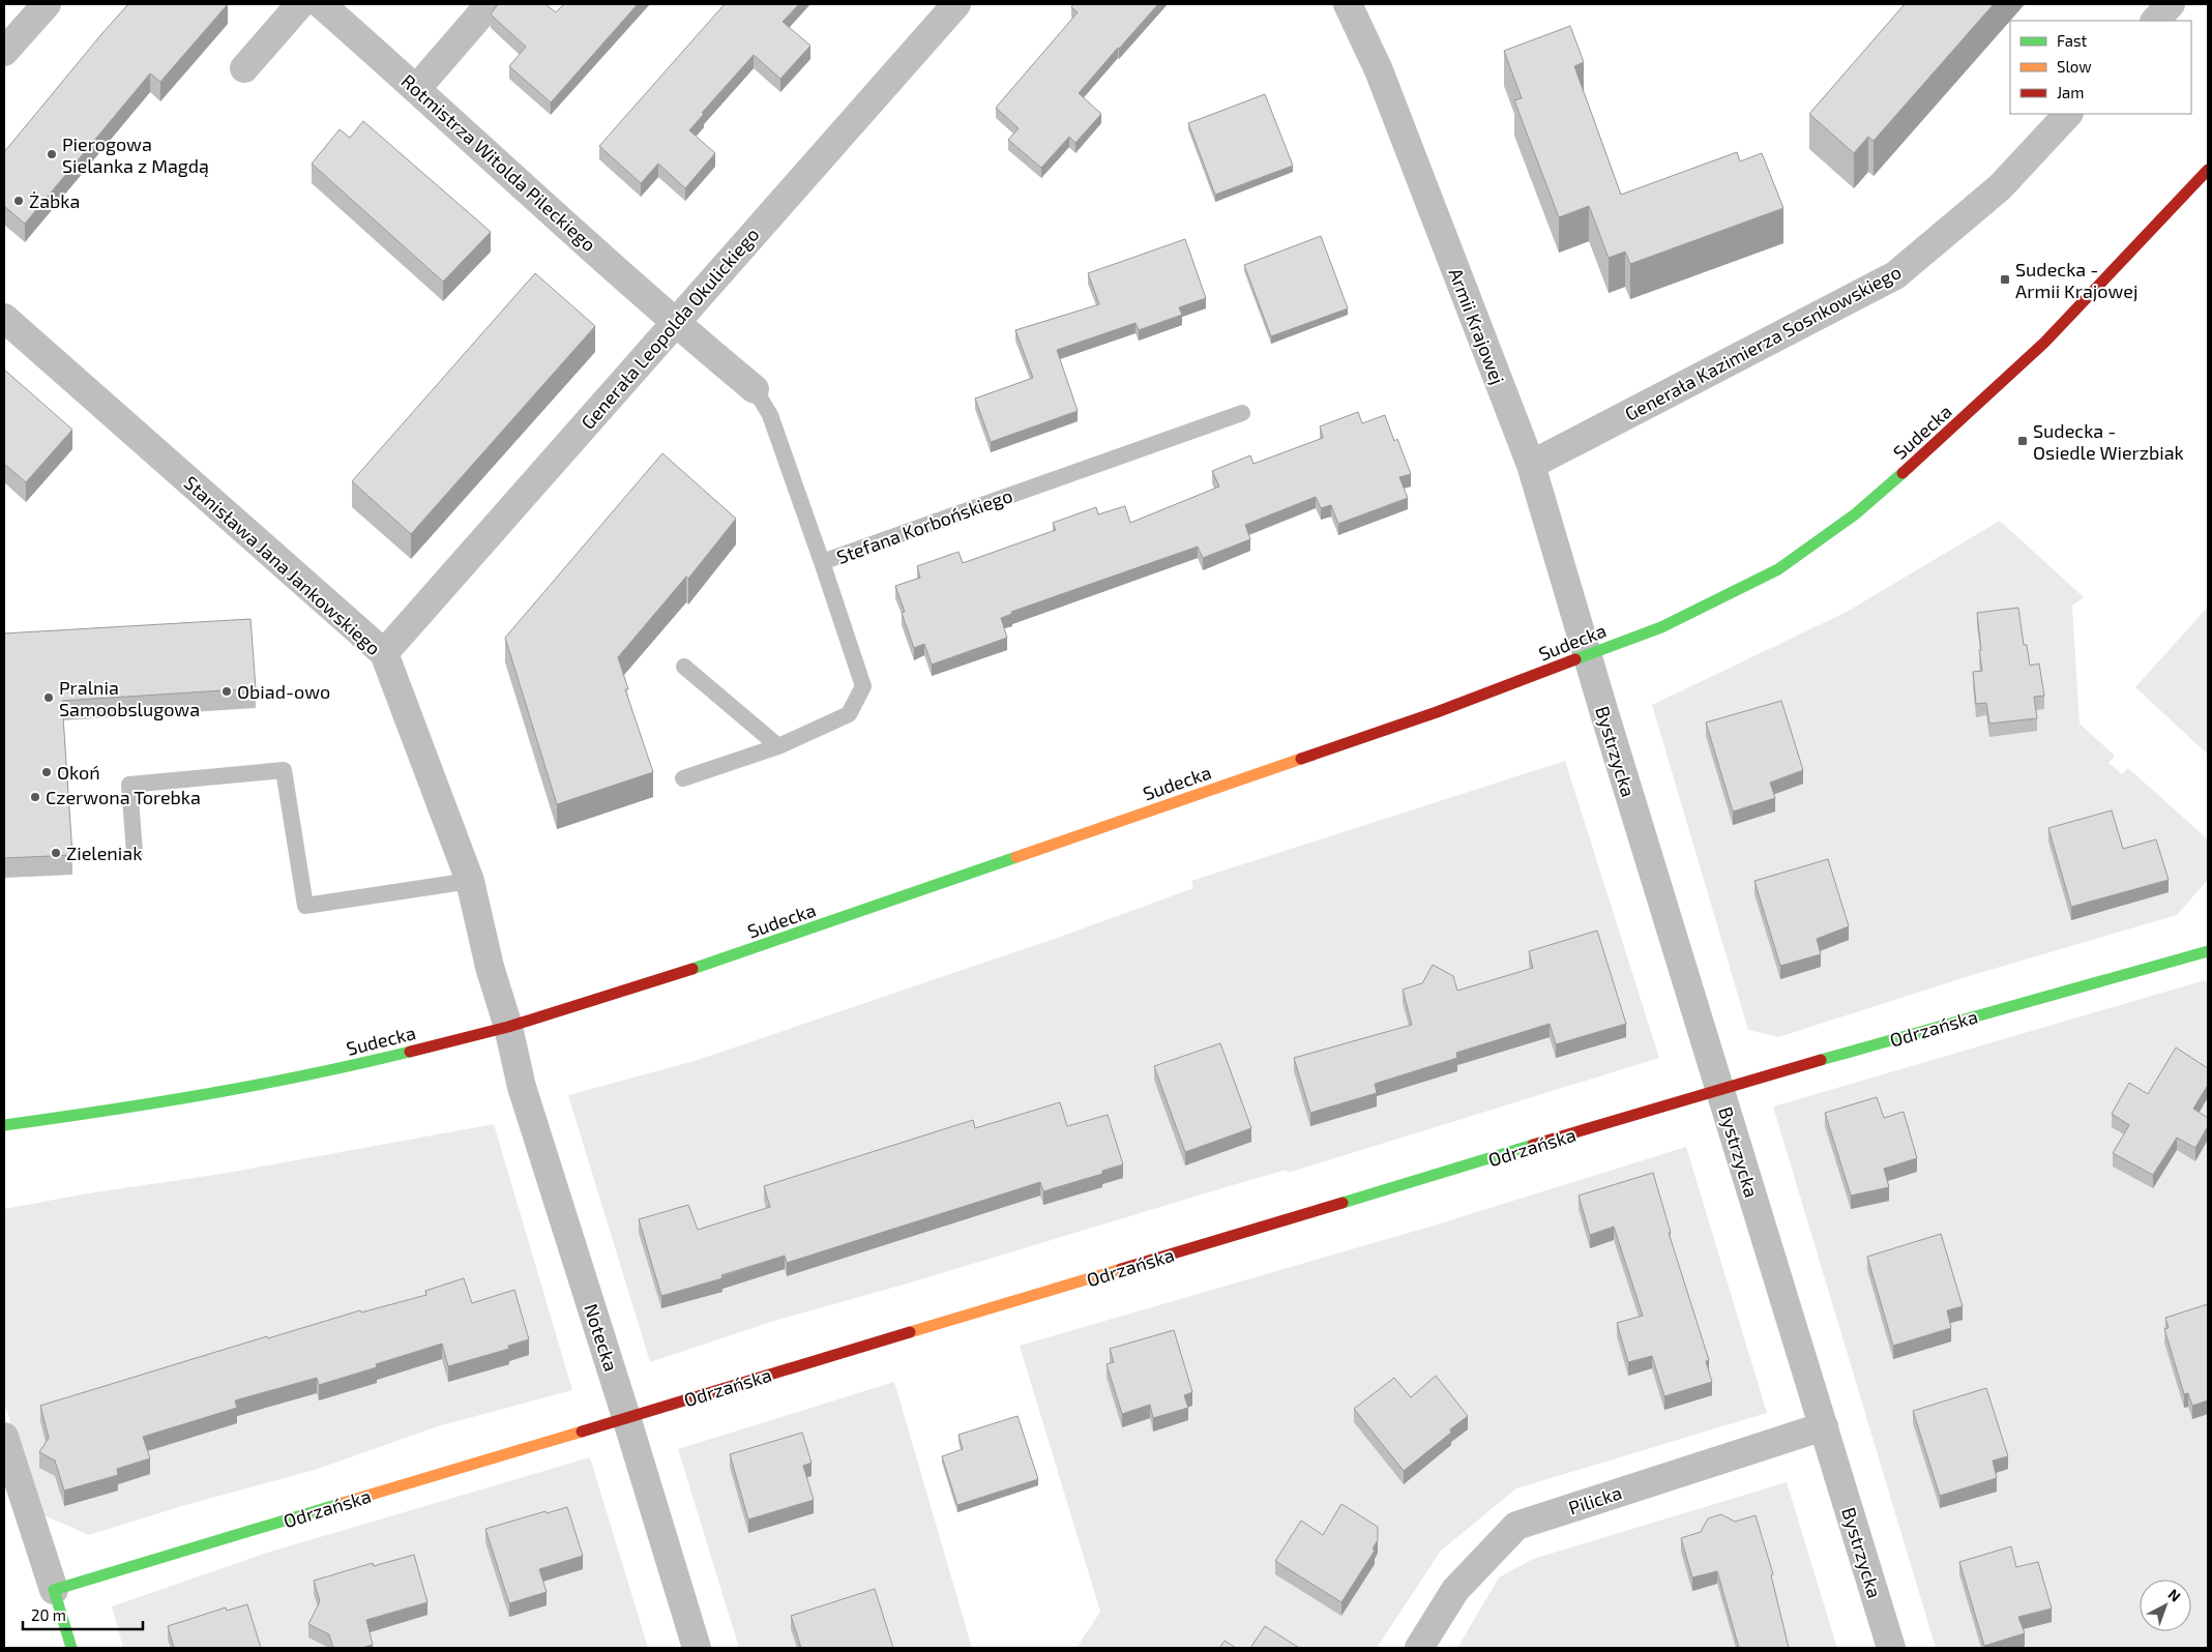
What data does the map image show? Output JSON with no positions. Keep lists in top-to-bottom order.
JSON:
{
  "streets": {
    "street": [
      "Rotmistrza Witolda Pileckiego",
      "Armii Krajowej",
      "Generała Leopolda Okulickiego",
      "Generała Kazimierza Sosnkowskiego",
      "Sudecka",
      "Stefana Korbońskiego",
      "Stanisława Jana Jankowskiego",
      "Bystrzycka",
      "Odrzańska",
      "Notecka",
      "Pilicka"
    ]
  },
  "crossings": [
    ["Rotmistrza Witolda Pileckiego", "Generała Leopolda Okulickiego"],
    ["Rotmistrza Witolda Pileckiego", "Stefana Korbońskiego"],
    ["Armii Krajowej", "Generała Kazimierza Sosnkowskiego"],
    ["Armii Krajowej", "Sudecka"],
    ["Armii Krajowej", "Bystrzycka"],
    ["Generała Leopolda Okulickiego", "Stefana Korbońskiego"],
    ["Generała Leopolda Okulickiego", "Stanisława Jana Jankowskiego"],
    ["Sudecka", "Stanisława Jana Jankowskiego"],
    ["Sudecka", "Bystrzycka"],
    ["Sudecka", "Notecka"],
    ["Stanisława Jana Jankowskiego", "Notecka"],
    ["Bystrzycka", "Odrzańska"],
    ["Bystrzycka", "Pilicka"],
    ["Odrzańska", "Notecka"]
  ],
  "places": {
    "other": [
      "Pierogowa Sielanka z Magdą",
      "Żabka",
      "Obiad-owo",
      "Pralnia Samoobslugowa",
      "Okoń",
      "Czerwona Torebka",
      "Zieleniak"
    ],
    "transit": ["Sudecka - Armii Krajowej", "Sudecka - Osiedle Wierzbiak"]
  },
  "legend": ["Fast", "Slow", "Jam"],
  "scale_bar": "20 m",
  "north": "top right"
}
